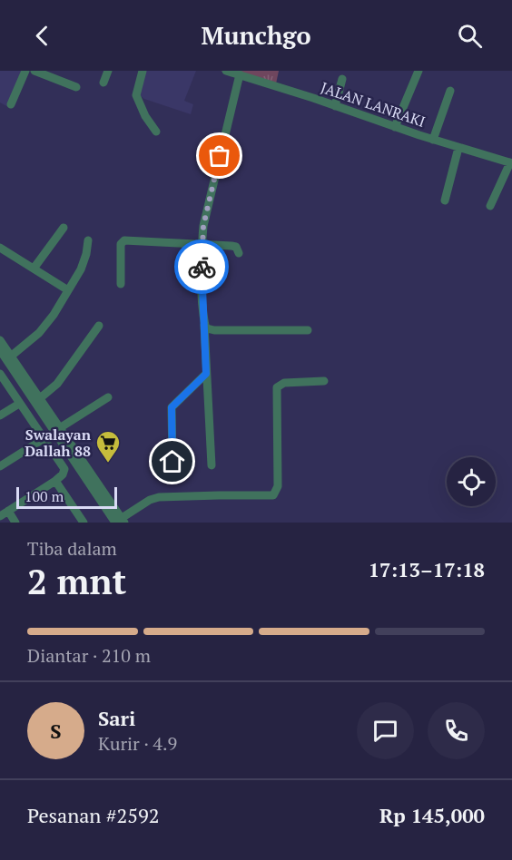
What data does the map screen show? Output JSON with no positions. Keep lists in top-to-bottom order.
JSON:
{
  "streets": {
    "street": ["JALAN LANRAKI"]
  },
  "places": {
    "supermarket": ["Swalayan Dallah 88"]
  },
  "scale_bar": "100 m",
  "page": {
    "header": "Munchgo",
    "scale": "100 m",
    "heading": ["2 mnt", "Tiba dalam", "17:13–17:18"],
    "panel": [
      "Sari",
      "Kurir · 4.9",
      "Pesanan #2592",
      "Rp 145,000"
    ],
    "bar": "Diantar · 210 m",
    "round": "S"
  }
}
